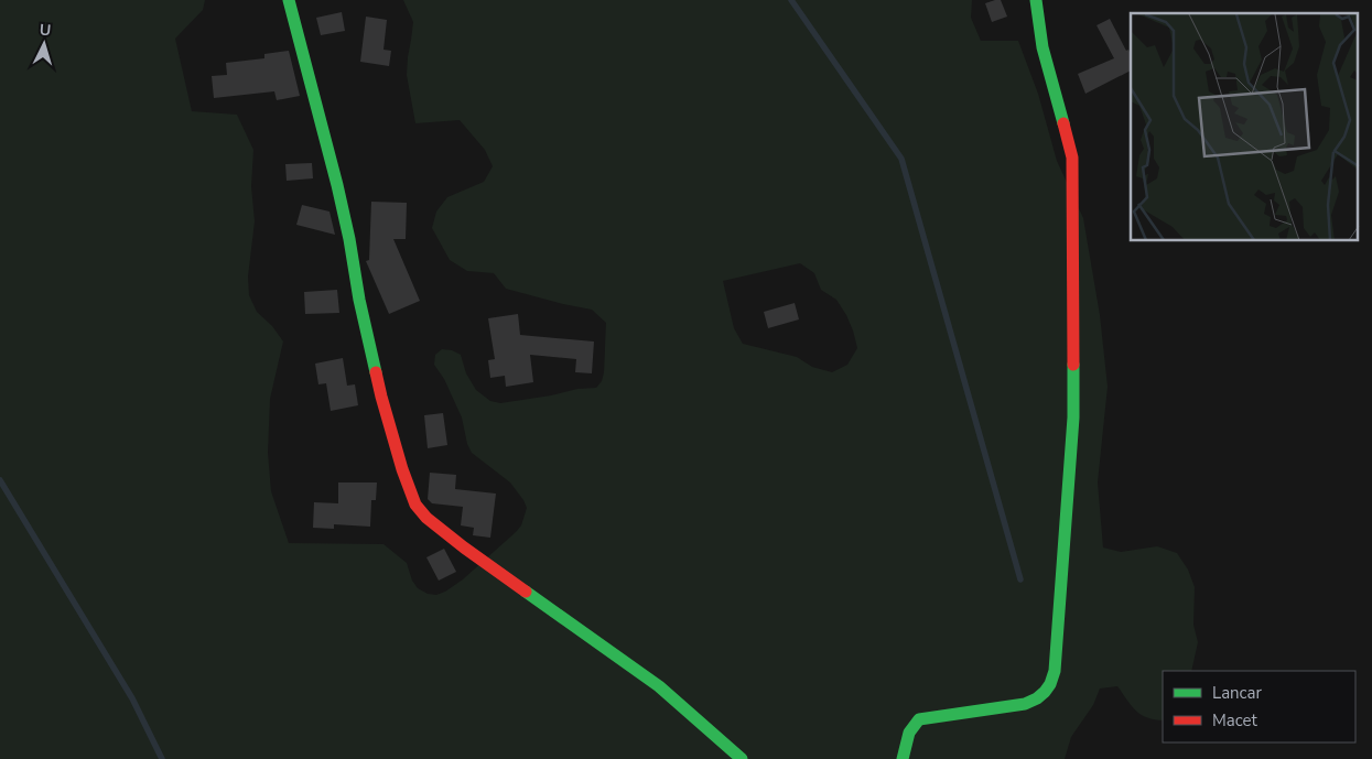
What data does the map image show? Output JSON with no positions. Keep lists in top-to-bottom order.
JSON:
{
  "legend": ["Lancar", "Macet"],
  "north": "top"
}
